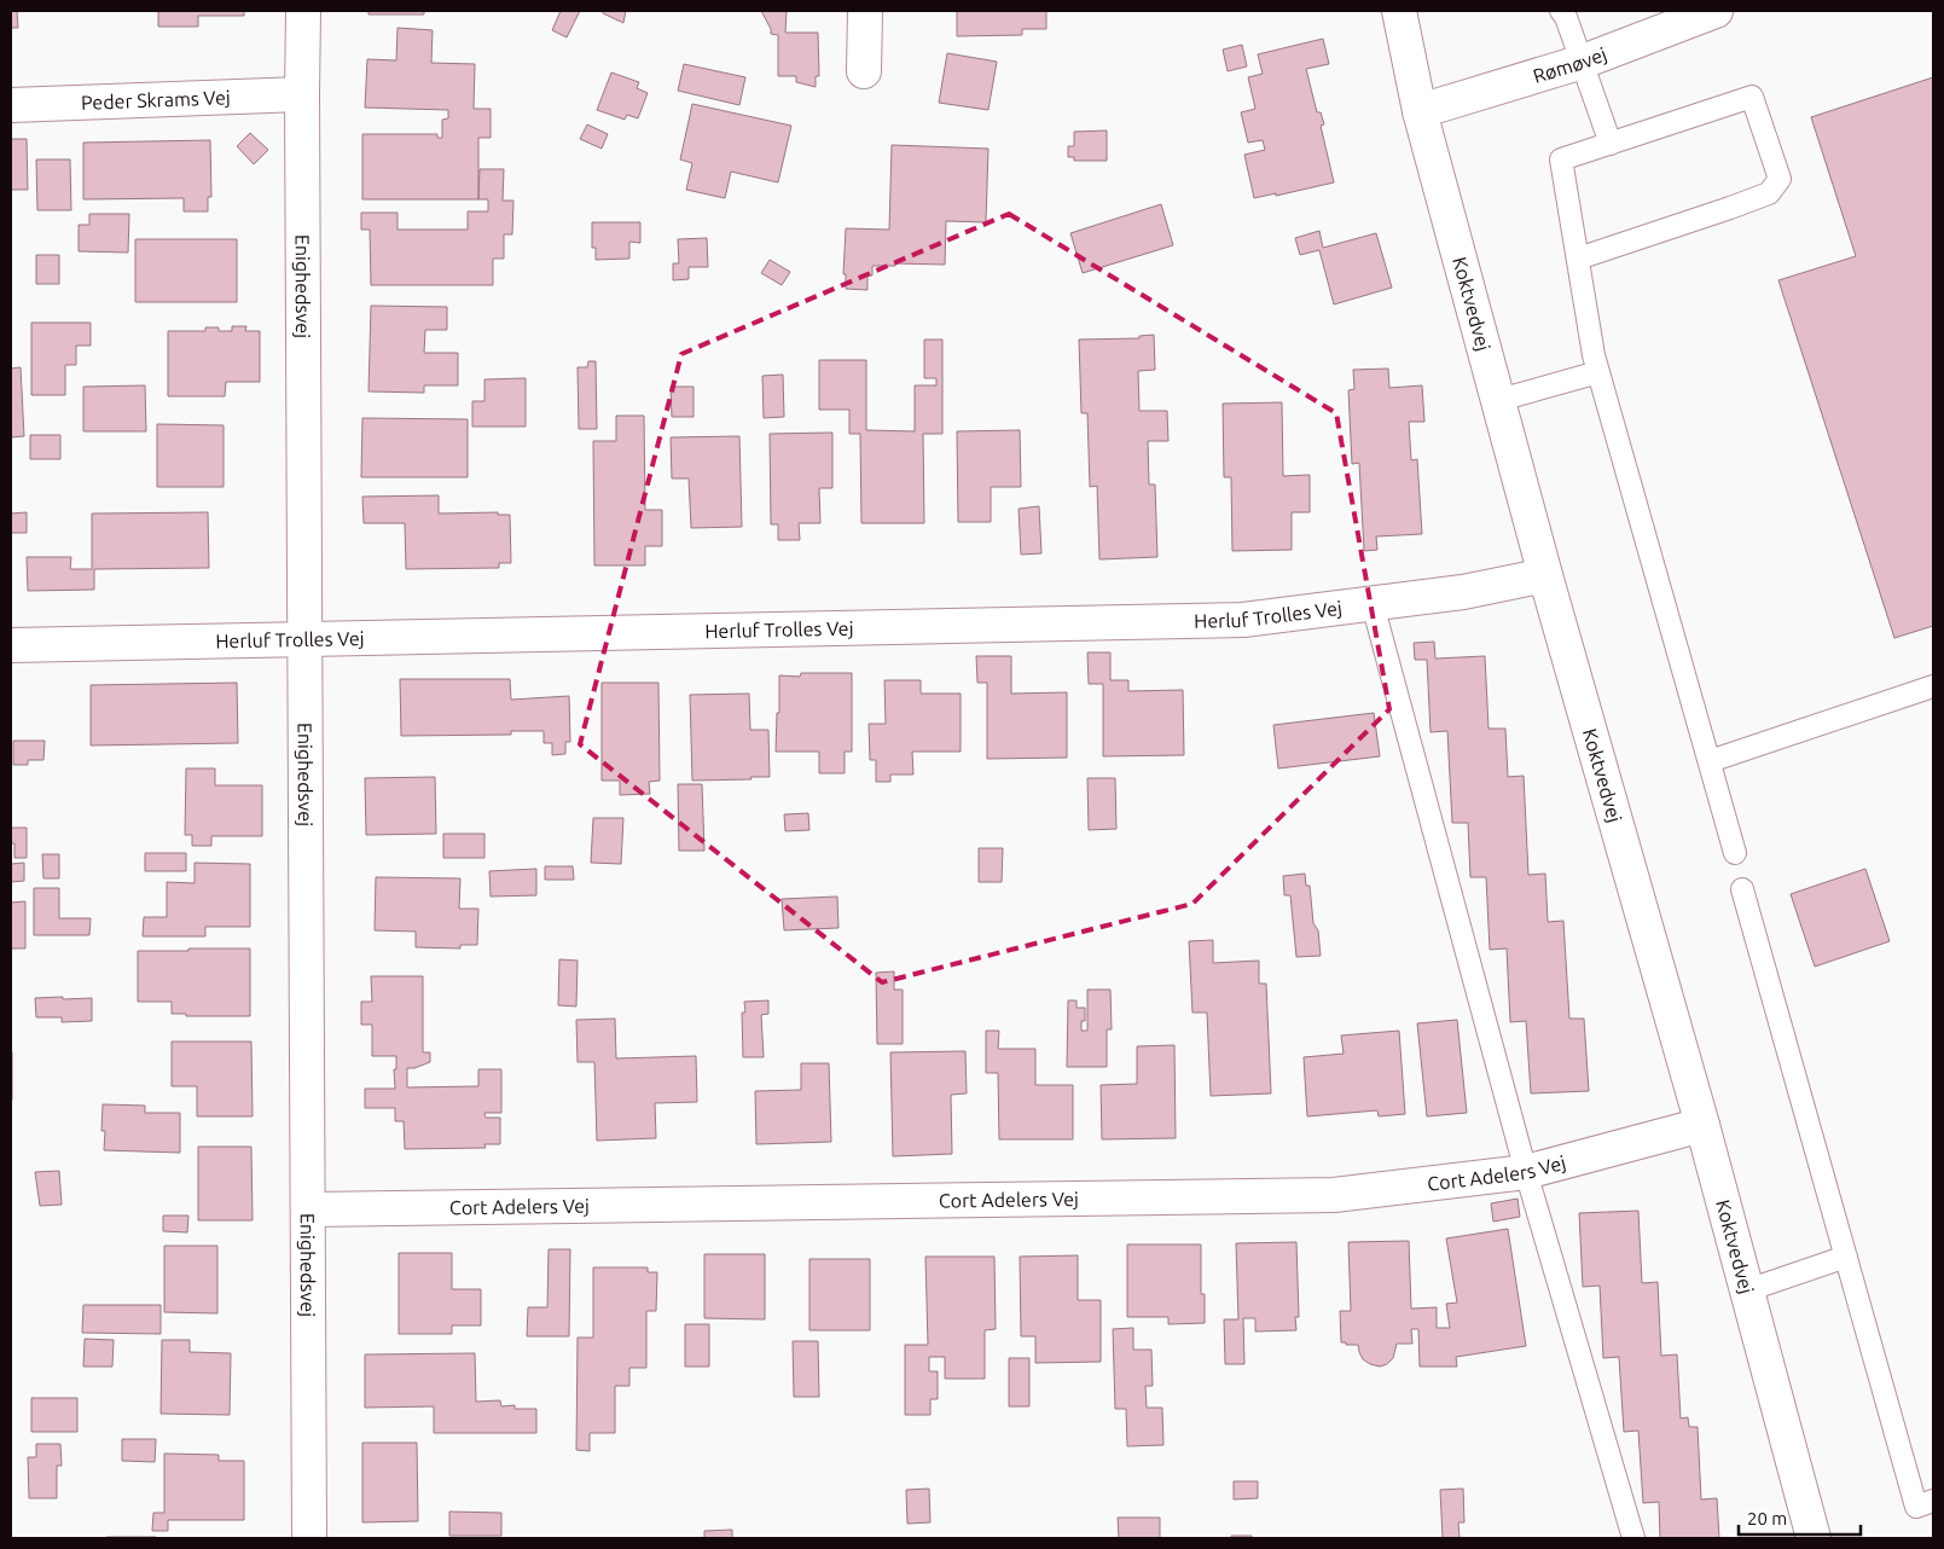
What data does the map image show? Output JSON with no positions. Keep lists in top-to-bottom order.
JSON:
{
  "streets": {
    "street": [
      "Rømøvej",
      "Peder Skrams Vej",
      "Enighedsvej",
      "Koktvedvej",
      "Herluf Trolles Vej",
      "Cort Adelers Vej"
    ]
  },
  "crossings": [
    ["Rømøvej", "Koktvedvej"],
    ["Peder Skrams Vej", "Enighedsvej"],
    ["Enighedsvej", "Herluf Trolles Vej"],
    ["Enighedsvej", "Cort Adelers Vej"],
    ["Koktvedvej", "Herluf Trolles Vej"],
    ["Koktvedvej", "Cort Adelers Vej"]
  ],
  "scale_bar": "20 m"
}
